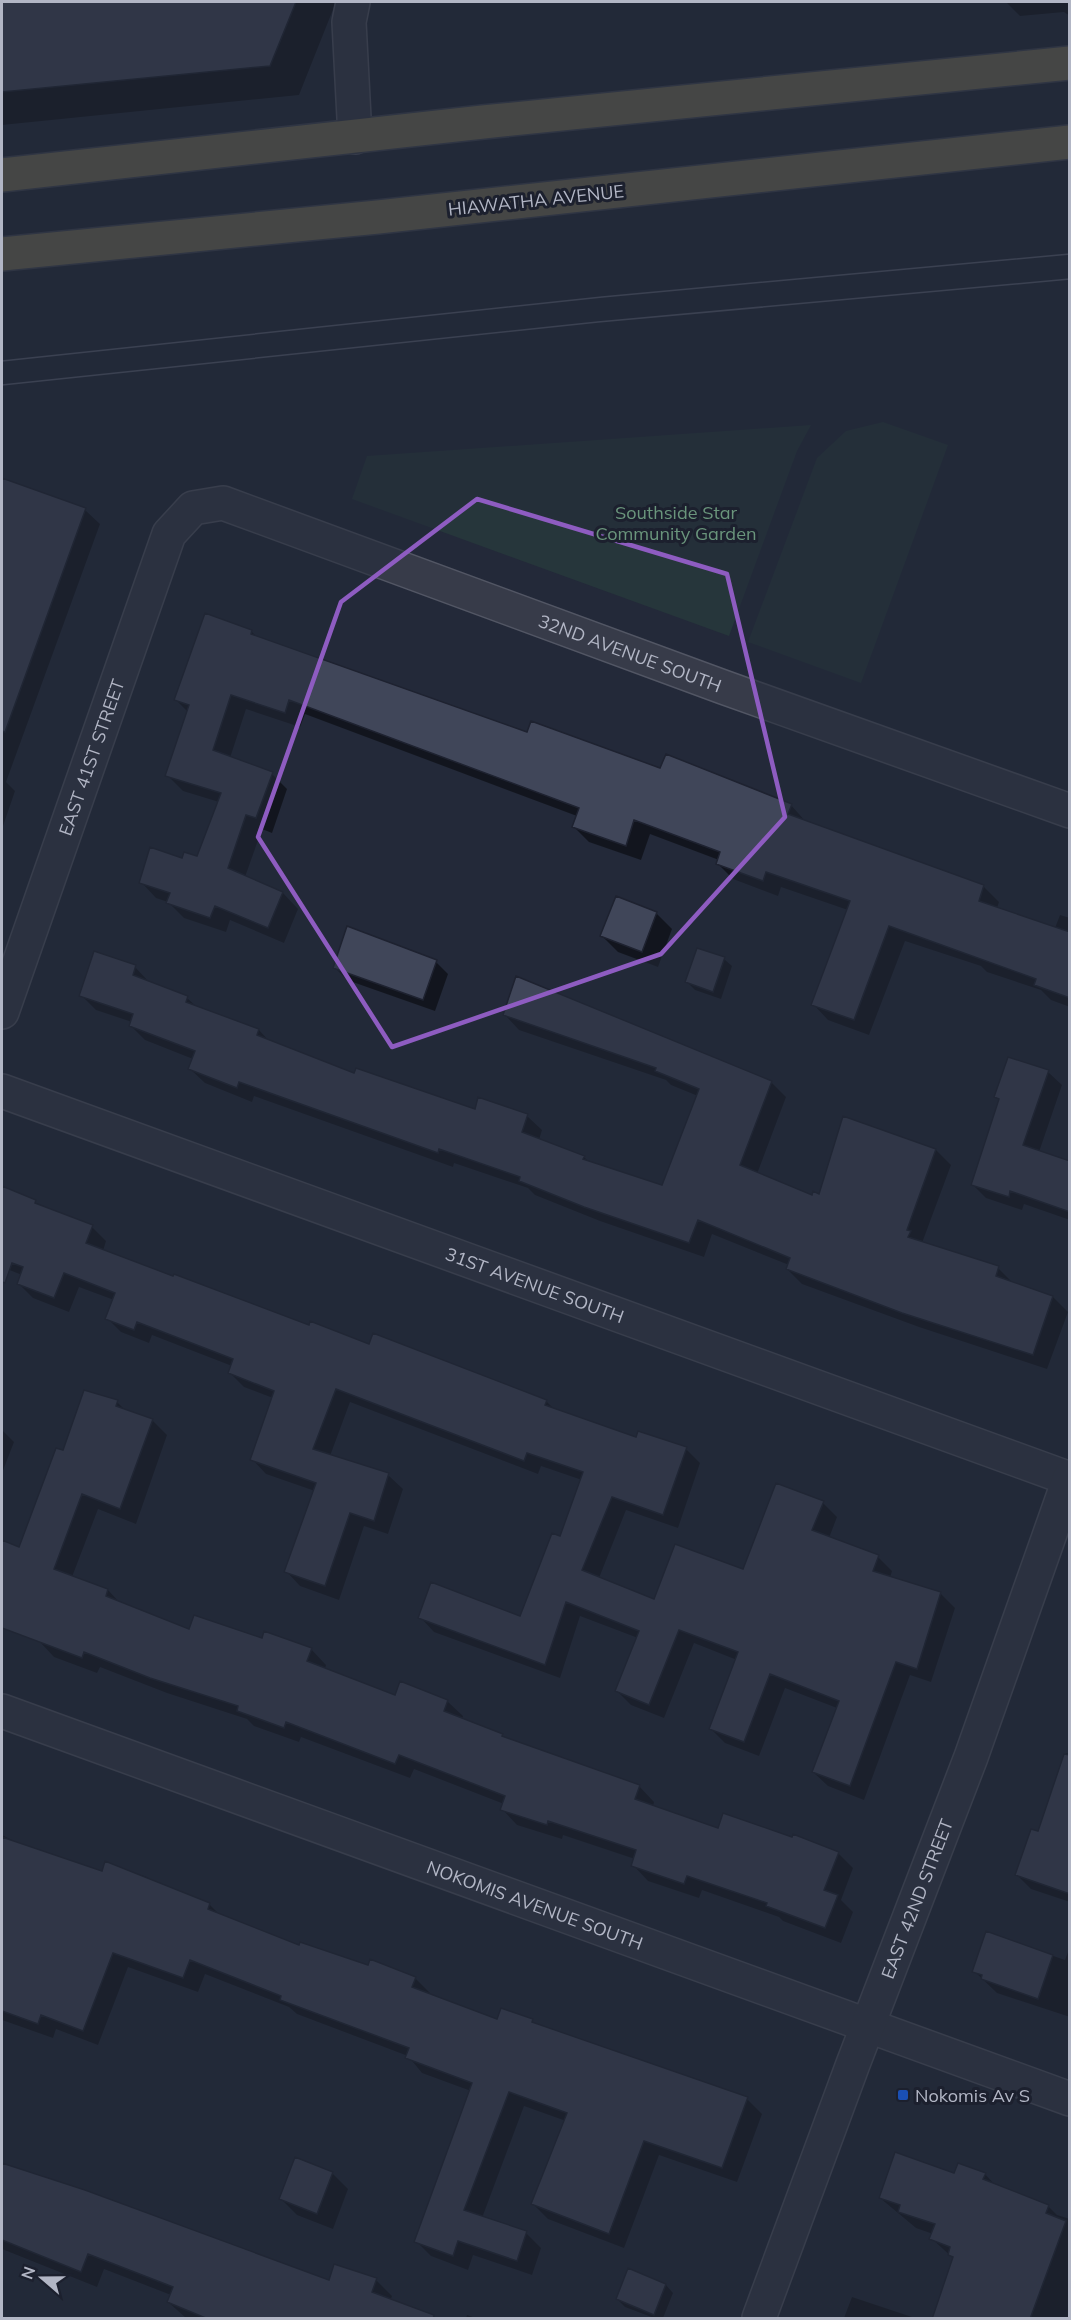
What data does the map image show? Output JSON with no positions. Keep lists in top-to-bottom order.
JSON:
{
  "streets": {
    "highway": ["HIAWATHA AVENUE"],
    "street": [
      "32ND AVENUE SOUTH",
      "EAST 41ST STREET",
      "31ST AVENUE SOUTH",
      "EAST 42ND STREET",
      "NOKOMIS AVENUE SOUTH"
    ]
  },
  "crossings": [
    ["32ND AVENUE SOUTH", "EAST 41ST STREET"],
    ["31ST AVENUE SOUTH", "EAST 42ND STREET"],
    ["EAST 42ND STREET", "NOKOMIS AVENUE SOUTH"]
  ],
  "parks": ["Southside Star Community Garden"],
  "places": {
    "transit": ["Nokomis Av S"]
  },
  "north": "left"
}
